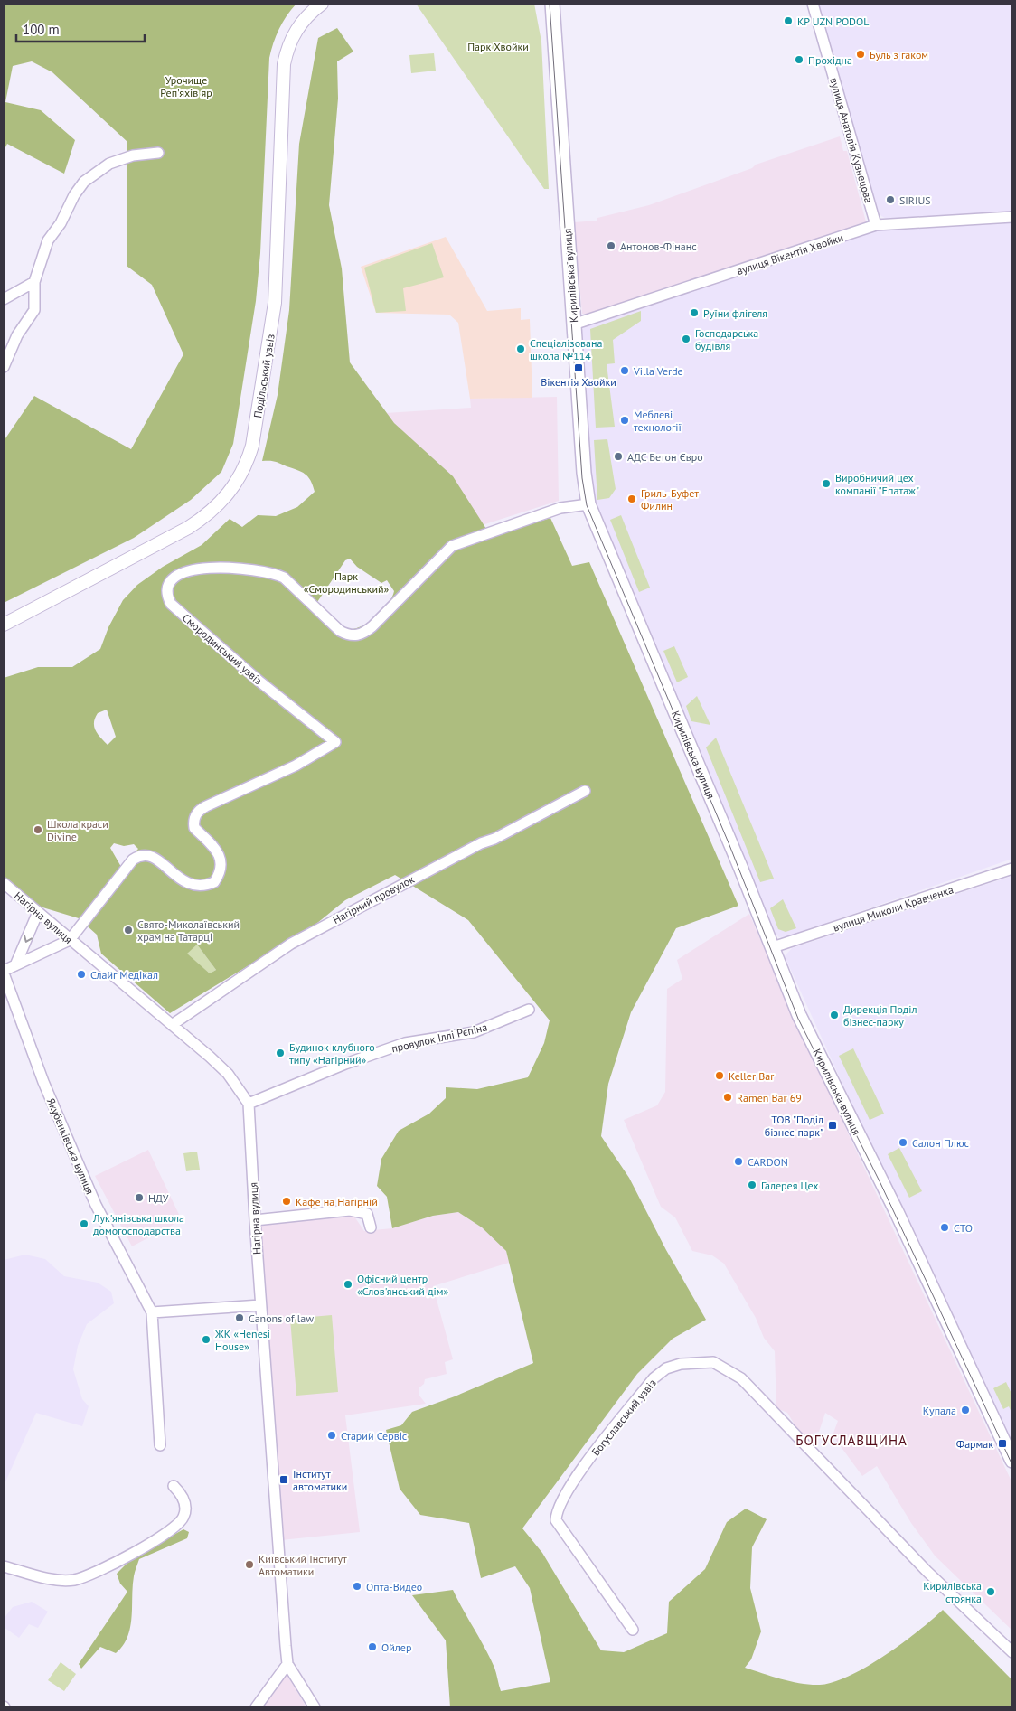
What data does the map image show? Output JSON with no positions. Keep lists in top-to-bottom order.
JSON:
{
  "streets": {
    "main road": ["Кирилівська вулиця"],
    "street": [
      "вулиця Анатолія Кузнецова",
      "вулиця Вікентія Хвойки",
      "Подільський узвіз",
      "Смородинський узвіз",
      "Нагірний провулок",
      "вулиця Миколи Кравченка",
      "Нагірна вулиця",
      "провулок Іллі Рєпіна",
      "Якубенківська вулиця",
      "Богуславський узвіз"
    ]
  },
  "crossings": [
    ["вулиця Анатолія Кузнецова", "вулиця Вікентія Хвойки"],
    ["вулиця Вікентія Хвойки", "Кирилівська вулиця"],
    ["Кирилівська вулиця", "Смородинський узвіз"],
    ["Кирилівська вулиця", "вулиця Миколи Кравченка"],
    ["Смородинський узвіз", "Нагірна вулиця"],
    ["Нагірний провулок", "Нагірна вулиця"],
    ["Нагірна вулиця", "провулок Іллі Рєпіна"]
  ],
  "districts": ["БОГУСЛАВЩИНА"],
  "parks": ["Парк Хвойки", "Урочище Реп'яхів яр", "Парк «Смородинський»"],
  "places": {
    "other": [
      "KP UZN PODOL",
      "Буль з гаком",
      "Прохідна",
      "SIRIUS",
      "Антонов-Фінанс",
      "Руїни флігеля",
      "Господарська будівля",
      "Спеціалізована школа №114",
      "Villa Verde",
      "Меблеві технології",
      "АДС Бетон Євро",
      "Виробничий цех компанії \"Епатаж\"",
      "Гриль-Буфет Филин",
      "Школа краси Divine",
      "Свято-Миколаївський храм на Татарці",
      "Слайг Медікал",
      "Дирекція Поділ бізнес-парку",
      "Будинок клубного типу «Нагірний»",
      "Keller Bar",
      "Ramen Bar 69",
      "Салон Плюс",
      "CARDON",
      "Галерея Цех",
      "НДУ",
      "Кафе на Нагірній",
      "Лук'янівська школа домогосподарства",
      "СТО",
      "Офісний центр «Слов'янський дім»",
      "Canons of law",
      "ЖК «Henesi House»",
      "Купала",
      "Старий Сервіс",
      "Київський Інститут Автоматики",
      "Опта-Видео",
      "Кирилівська стоянка",
      "Ойлер"
    ],
    "transit": [
      "Вікентія Хвойки",
      "ТОВ \"Поділ бізнес-парк\"",
      "Фармак",
      "Інститут автоматики"
    ]
  },
  "scale_bar": "100 m"
}
